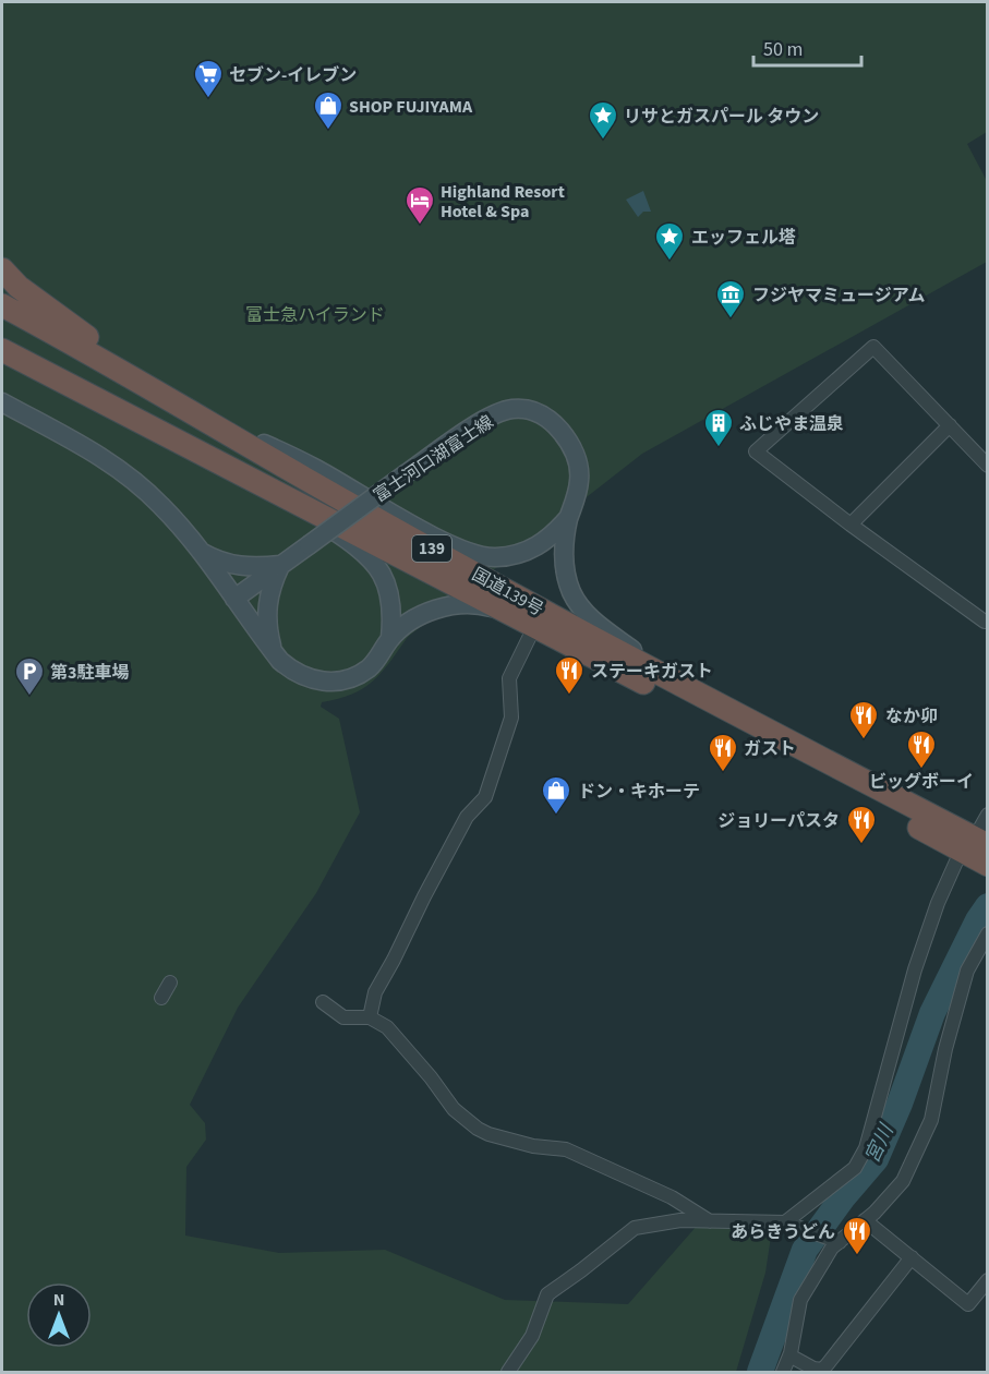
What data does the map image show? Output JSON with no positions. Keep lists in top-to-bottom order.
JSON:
{
  "streets": {
    "highway": ["139", "国道139号"],
    "main road": ["富士河口湖富士線"]
  },
  "crossings": [
    ["富士河口湖富士線", "国道139号"]
  ],
  "water": ["宮川"],
  "parks": ["富士急ハイランド"],
  "places": {
    "supermarket": ["セブン-イレブン"],
    "shop": ["SHOP FUJIYAMA", "ドン・キホーテ"],
    "place": ["リサとガスパール タウン", "エッフェル塔"],
    "hotel": ["Highland Resort Hotel & Spa"],
    "museum": ["フジヤマミュージアム"],
    "building": ["ふじやま温泉"],
    "restaurant": [
      "ステーキガスト",
      "なか卯",
      "ビッグボーイ",
      "ガスト",
      "ジョリーパスタ",
      "あらきうどん"
    ],
    "parking": ["第3駐車場"]
  },
  "scale_bar": "50 m",
  "north": "top"
}
